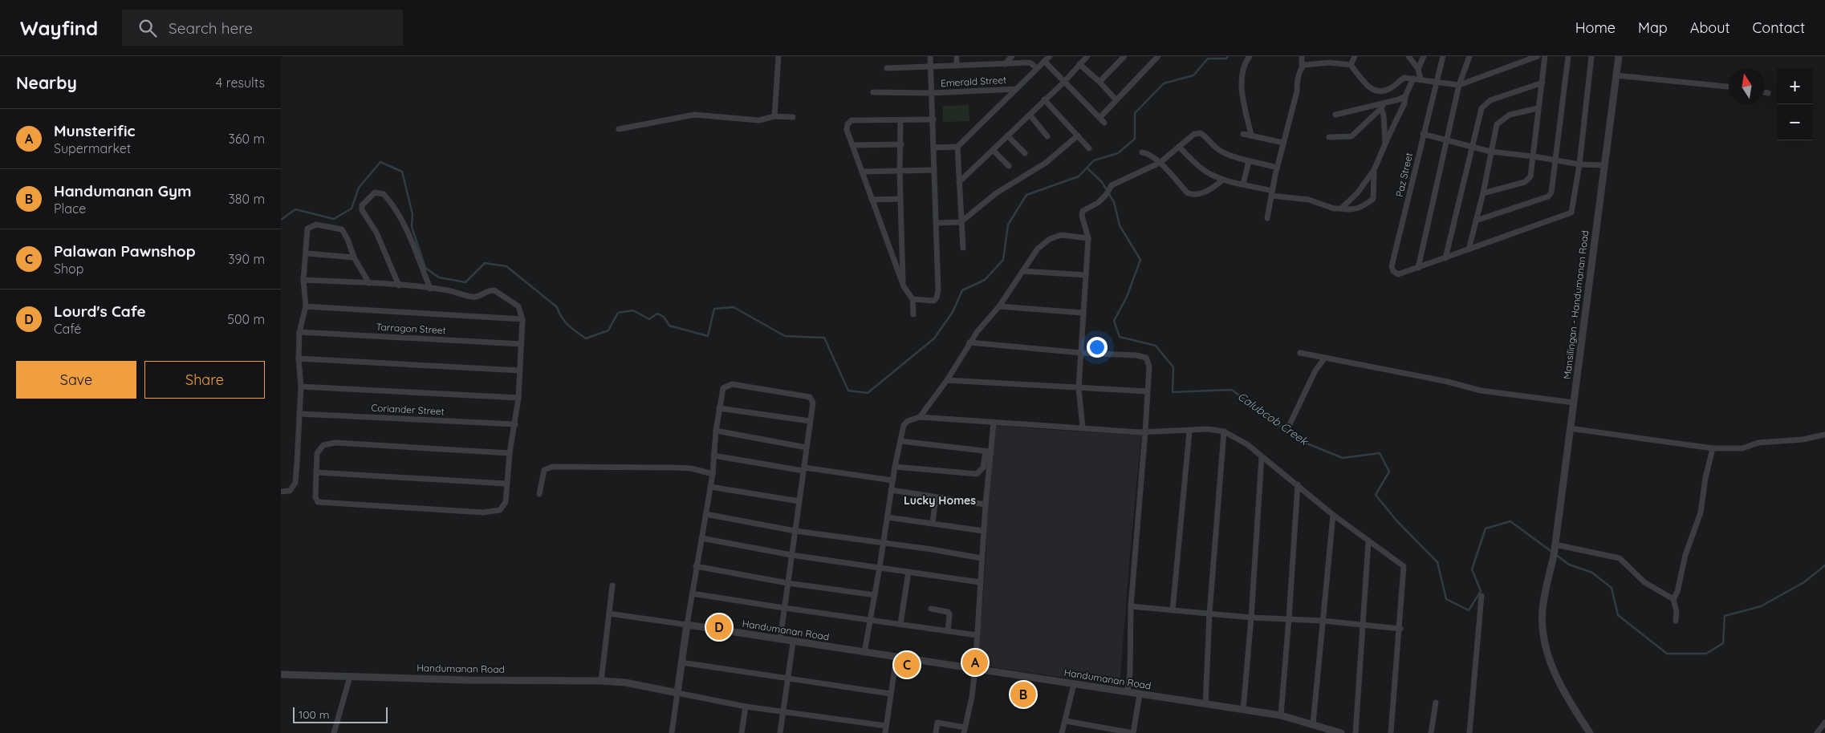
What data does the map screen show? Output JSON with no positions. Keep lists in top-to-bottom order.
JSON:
{
  "streets": {
    "street": [
      "Emerald Street",
      "Paz Street",
      "Mansilingan - Handumanan Road",
      "Tarragon Street",
      "Coriander Street",
      "Handumanan Road"
    ]
  },
  "districts": ["Lucky Homes"],
  "water": ["Calubcob Creek"],
  "scale_bar": "100 m",
  "north": "top",
  "page": {
    "header": "Wayfind",
    "search": "Search here",
    "nav": [
      "Home",
      "Map",
      "About",
      "Contact"
    ],
    "heading": ["Nearby", "4 results"],
    "map_buttons": ["+", "−"],
    "list": [
      {
        "mark": "A",
        "name": "Munsterific",
        "note": "Supermarket",
        "value": "360 m"
      },
      {
        "mark": "B",
        "name": "Handumanan Gym",
        "note": "Place",
        "value": "380 m"
      },
      {
        "mark": "C",
        "name": "Palawan Pawnshop",
        "note": "Shop",
        "value": "390 m"
      },
      {
        "mark": "D",
        "name": "Lourd's Cafe",
        "note": "Café",
        "value": "500 m"
      }
    ],
    "buttons": ["Save", "Share"],
    "pins": [
      "D",
      "A",
      "C",
      "B"
    ],
    "scale": "100 m"
  }
}
